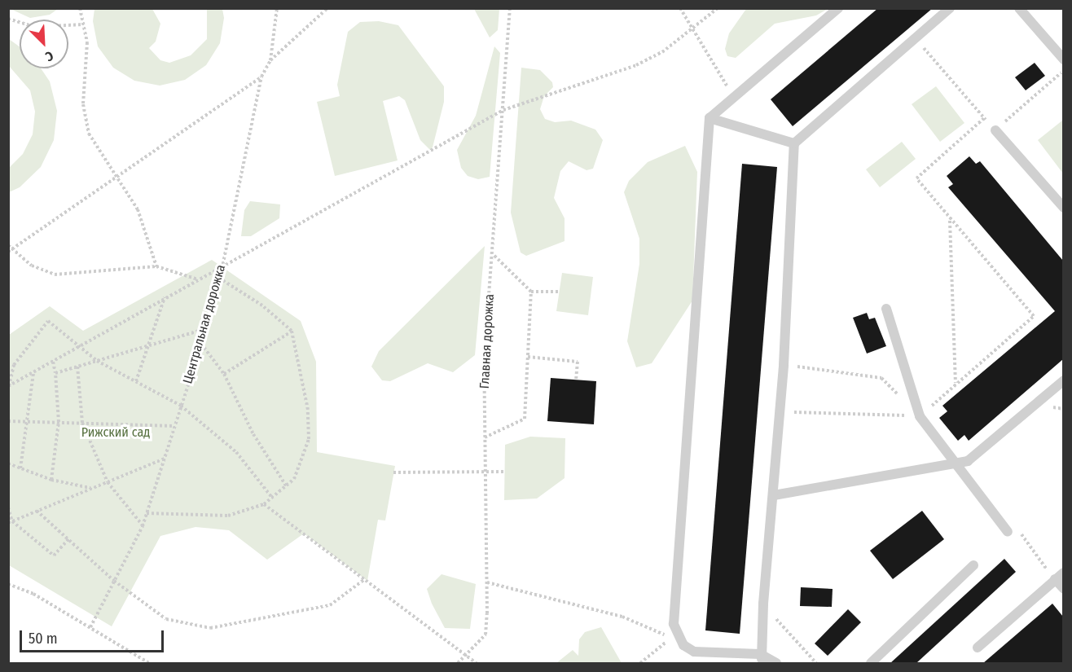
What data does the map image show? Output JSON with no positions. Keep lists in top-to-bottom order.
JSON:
{
  "streets": {
    "path": ["Центральная дорожка", "Главная дорожка"]
  },
  "parks": ["Рижский сад"],
  "scale_bar": "50 m",
  "north": "bottom right"
}
